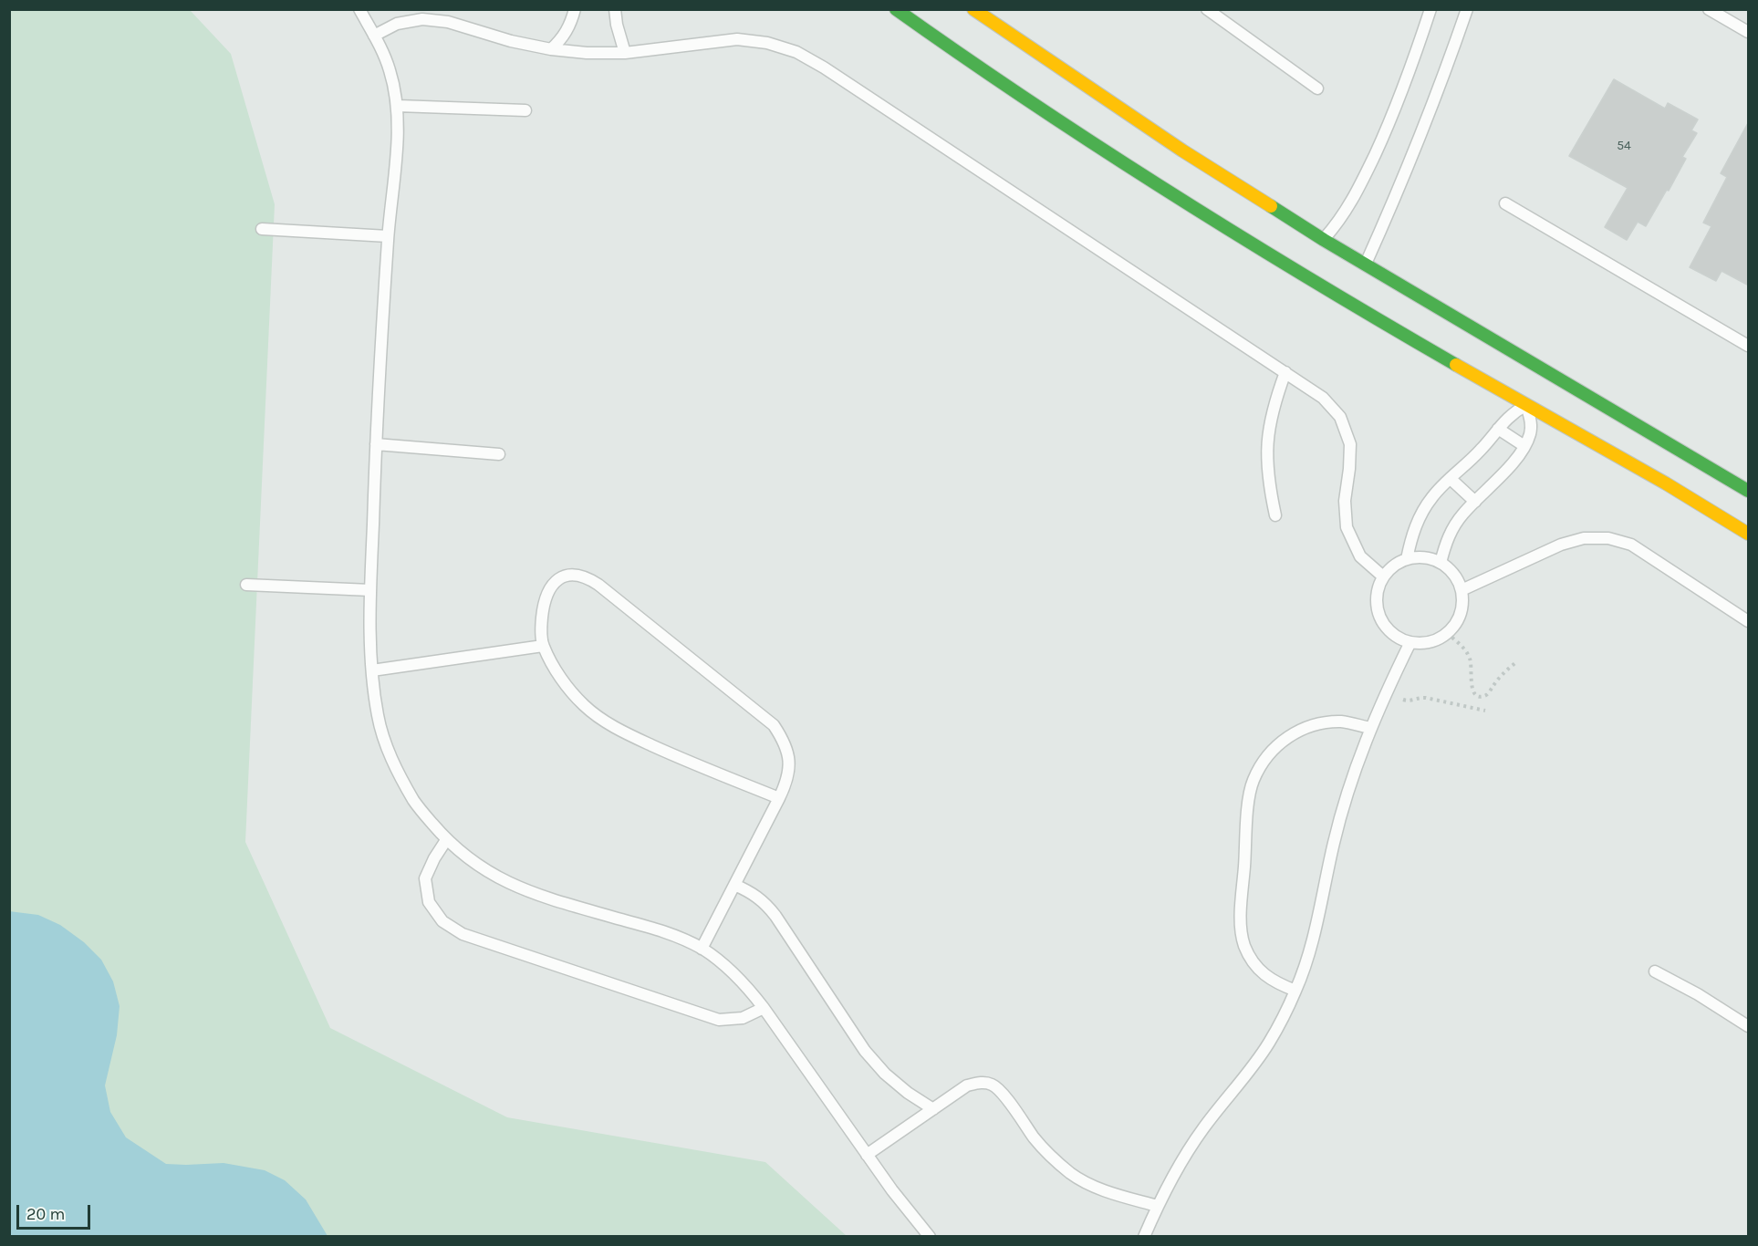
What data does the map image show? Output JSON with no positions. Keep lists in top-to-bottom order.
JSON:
{
  "house_numbers": ["54"],
  "scale_bar": "20 m"
}
